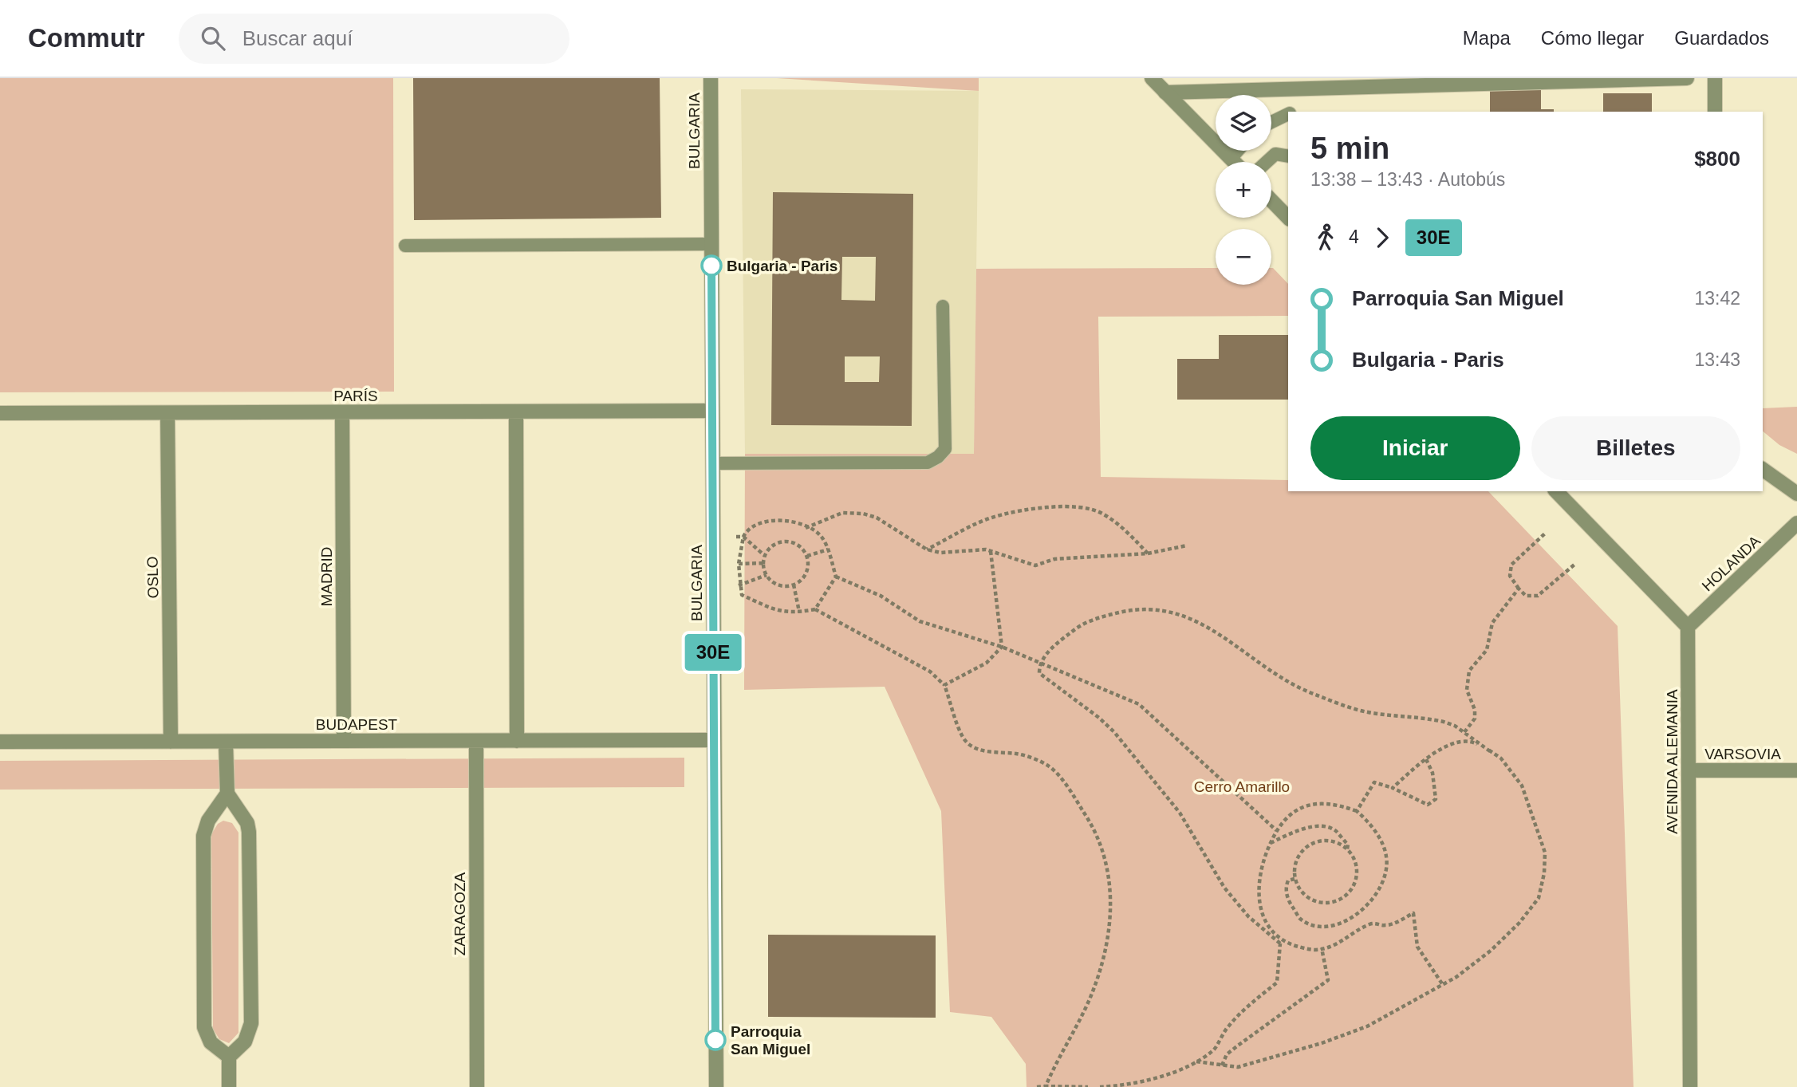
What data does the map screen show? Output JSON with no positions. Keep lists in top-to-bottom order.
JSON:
{
  "streets": {
    "street": [
      "BULGARIA",
      "PARÍS",
      "HOLANDA",
      "MADRID",
      "OSLO",
      "BUDAPEST",
      "VARSOVIA",
      "AVENIDA ALEMANIA",
      "ZARAGOZA"
    ]
  },
  "crossings": [
    ["BULGARIA", "PARÍS"],
    ["BULGARIA", "BUDAPEST"],
    ["PARÍS", "MADRID"],
    ["PARÍS", "OSLO"],
    ["HOLANDA", "AVENIDA ALEMANIA"],
    ["MADRID", "BUDAPEST"],
    ["OSLO", "BUDAPEST"],
    ["BUDAPEST", "ZARAGOZA"],
    ["VARSOVIA", "AVENIDA ALEMANIA"]
  ],
  "parks": ["Cerro Amarillo"],
  "places": ["Bulgaria - Paris", "Parroquia San Miguel"],
  "lines": ["bus line 30E"],
  "page": {
    "header": "Commutr",
    "search": "Buscar aquí",
    "nav": ["Mapa", "Cómo llegar", "Guardados"],
    "on_map": "30E",
    "map_buttons": ["+", "−"],
    "heading": ["5 min", "13:38 – 13:43 · Autobús", "$800"],
    "legs": ["4", "30E"],
    "list": [
      {
        "name": "Parroquia San Miguel",
        "value": "13:42"
      },
      {
        "name": "Bulgaria - Paris",
        "value": "13:43"
      }
    ],
    "buttons": ["Iniciar", "Billetes"]
  }
}
